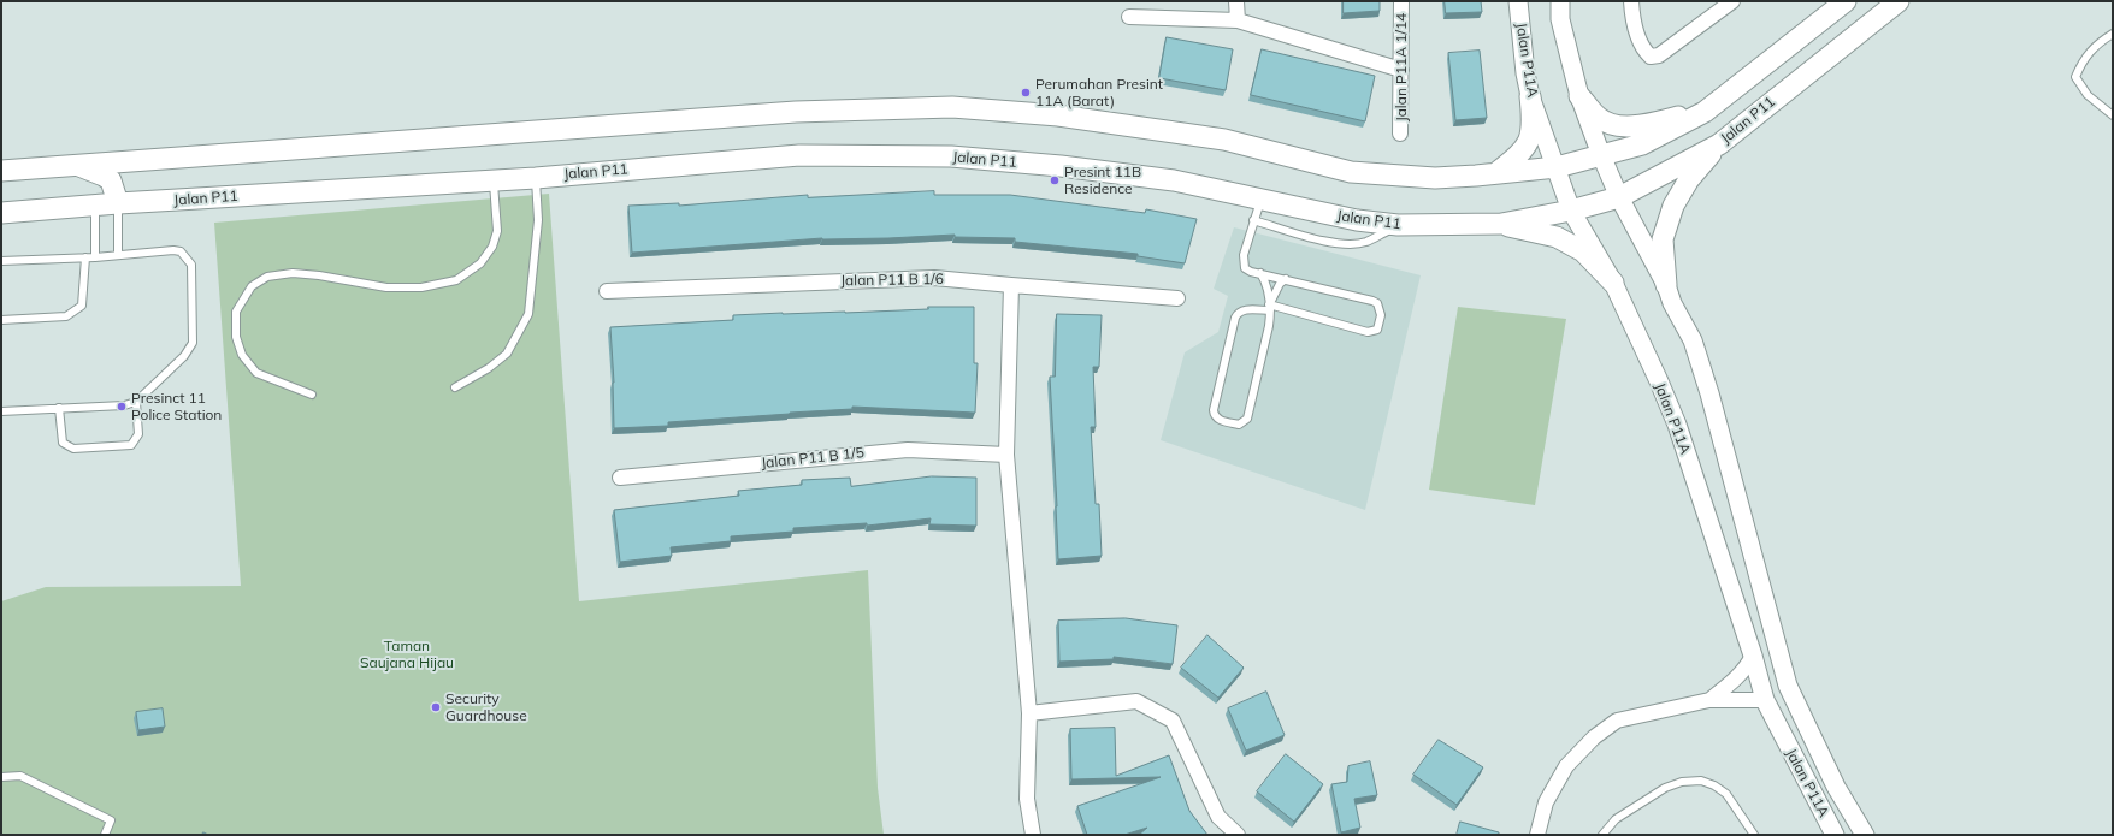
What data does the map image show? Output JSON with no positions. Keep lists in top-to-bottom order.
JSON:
{
  "streets": {
    "main road": ["Jalan P11"],
    "street": [
      "Jalan P11A",
      "Jalan P11A 1/14",
      "Jalan P11 B 1/6",
      "Jalan P11 B 1/5"
    ]
  },
  "crossings": [
    ["Jalan P11A", "Jalan P11"]
  ],
  "parks": ["Taman Saujana Hijau"],
  "places": [
    "Perumahan Presint 11A (Barat)",
    "Presint 11B Residence",
    "Presinct 11 Police Station",
    "Security Guardhouse"
  ]
}
